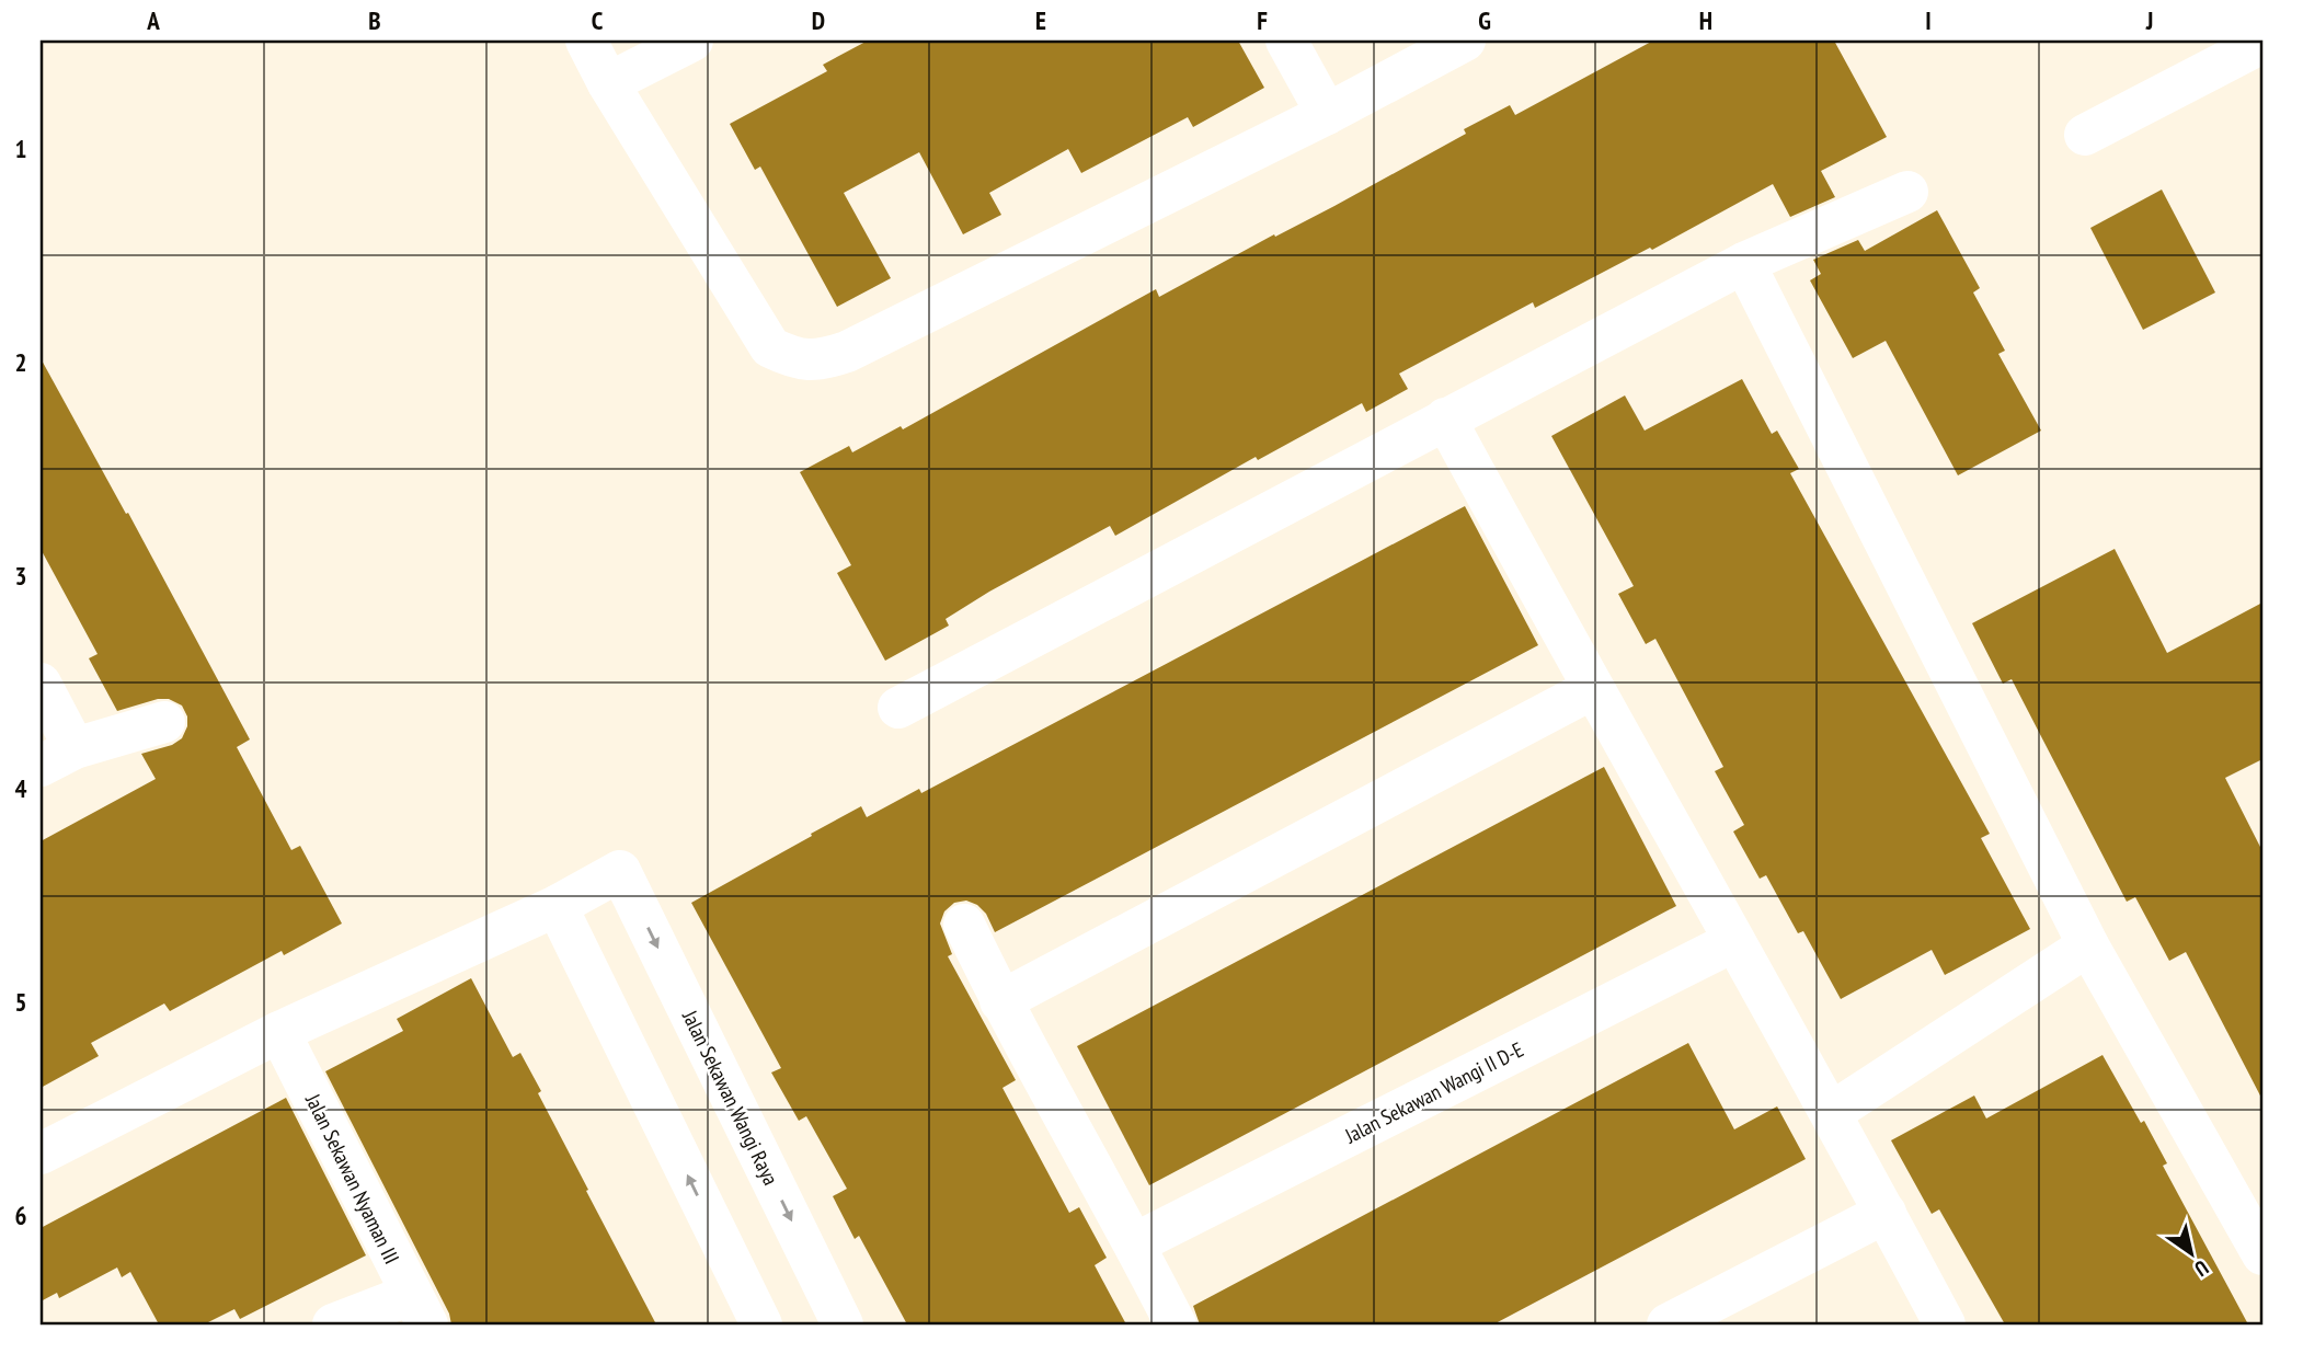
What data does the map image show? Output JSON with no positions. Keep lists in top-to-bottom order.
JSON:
{
  "streets": {
    "street": ["Jalan Sekawan Wangi II D-E", "Jalan Sekawan Wangi Raya", "Jalan Sekawan Nyaman III"]
  },
  "north": "bottom right",
  "grid": {
    "columns": [
      "A",
      "B",
      "C",
      "D",
      "E",
      "F",
      "G",
      "H",
      "I",
      "J"
    ],
    "rows": [
      "1",
      "2",
      "3",
      "4",
      "5",
      "6"
    ]
  }
}
